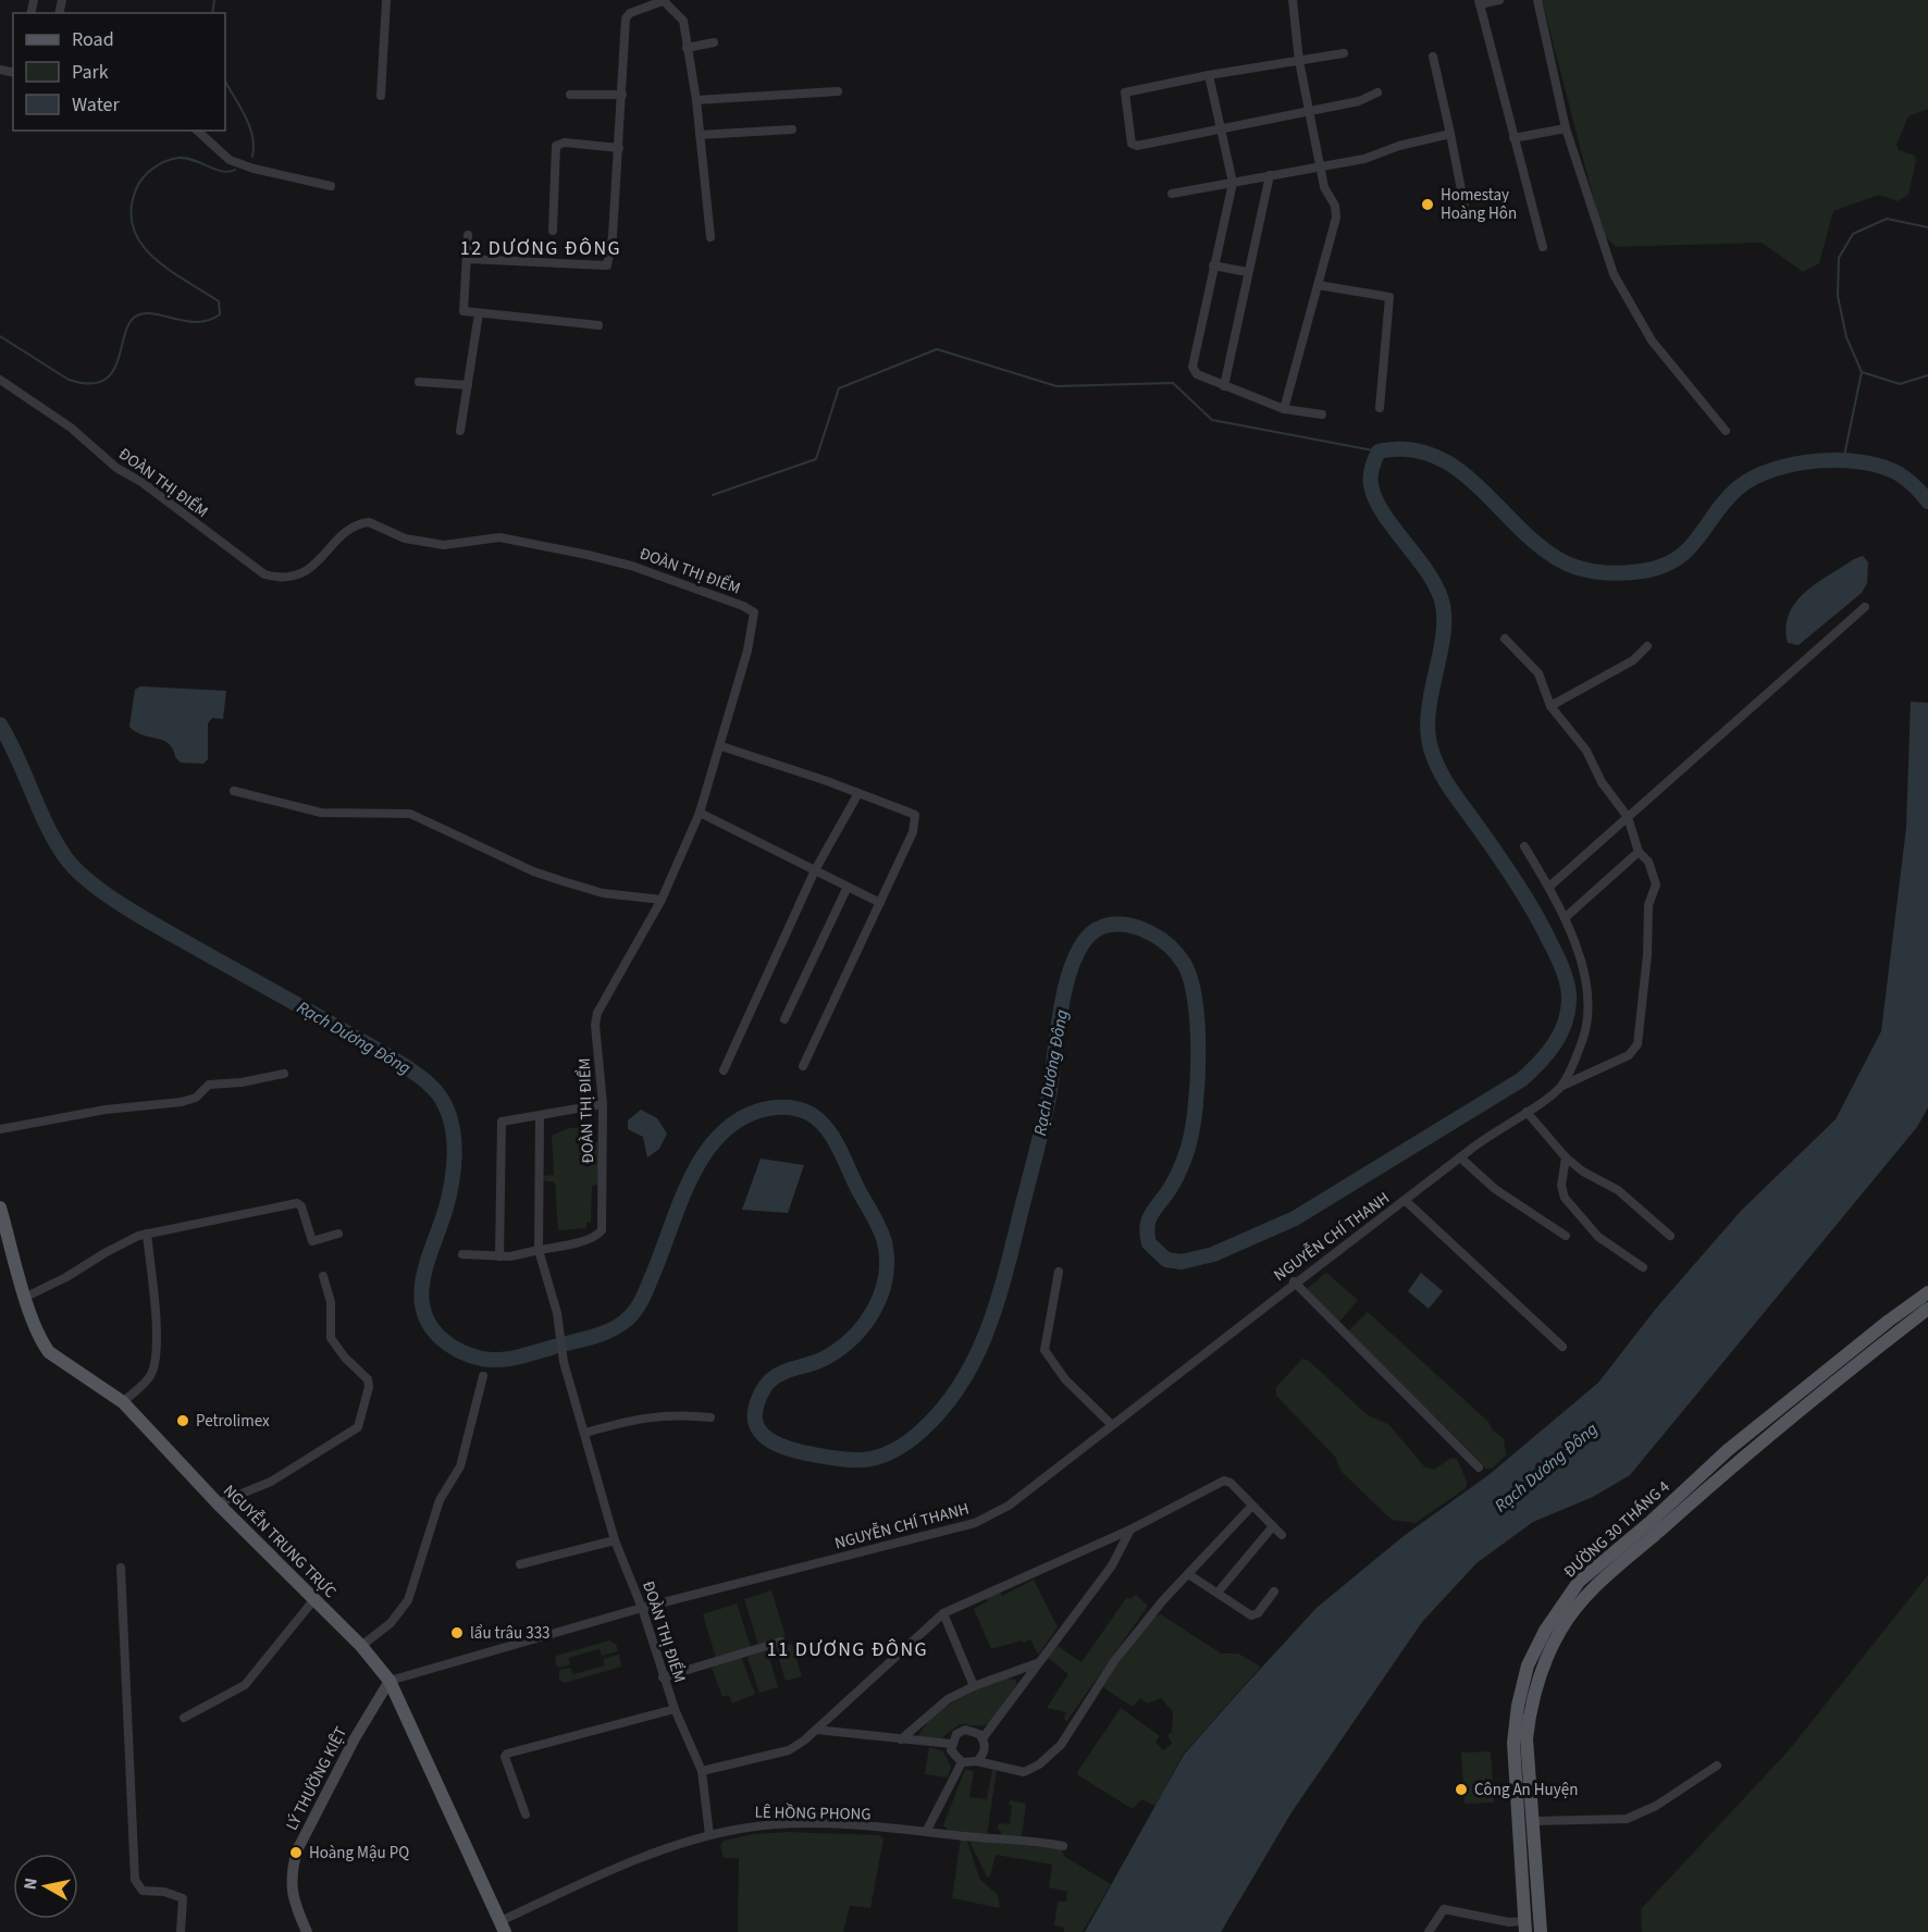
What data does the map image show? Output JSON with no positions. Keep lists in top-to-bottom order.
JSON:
{
  "streets": {
    "main road": ["ĐƯỜNG 30 THÁNG 4", "NGUYỄN TRUNG TRỰC"],
    "street": [
      "ĐOÀN THỊ ĐIỂM",
      "NGUYỄN CHÍ THANH",
      "LÝ THƯỜNG KIỆT",
      "LÊ HỒNG PHONG"
    ]
  },
  "crossings": [
    ["ĐOÀN THỊ ĐIỂM", "NGUYỄN CHÍ THANH"],
    ["ĐOÀN THỊ ĐIỂM", "LÊ HỒNG PHONG"],
    ["NGUYỄN CHÍ THANH", "NGUYỄN TRUNG TRỰC"],
    ["NGUYỄN CHÍ THANH", "LÝ THƯỜNG KIỆT"],
    ["NGUYỄN TRUNG TRỰC", "LÝ THƯỜNG KIỆT"],
    ["NGUYỄN TRUNG TRỰC", "LÊ HỒNG PHONG"]
  ],
  "districts": ["12 DƯƠNG ĐÔNG", "11 DƯƠNG ĐÔNG"],
  "water": ["Rạch Dương Đông"],
  "places": [
    "Homestay Hoàng Hôn",
    "Petrolimex",
    "lẩu trâu 333",
    "Công An Huyện",
    "Hoàng Mậu PQ"
  ],
  "legend": ["Road", "Park", "Water"],
  "north": "left"
}
